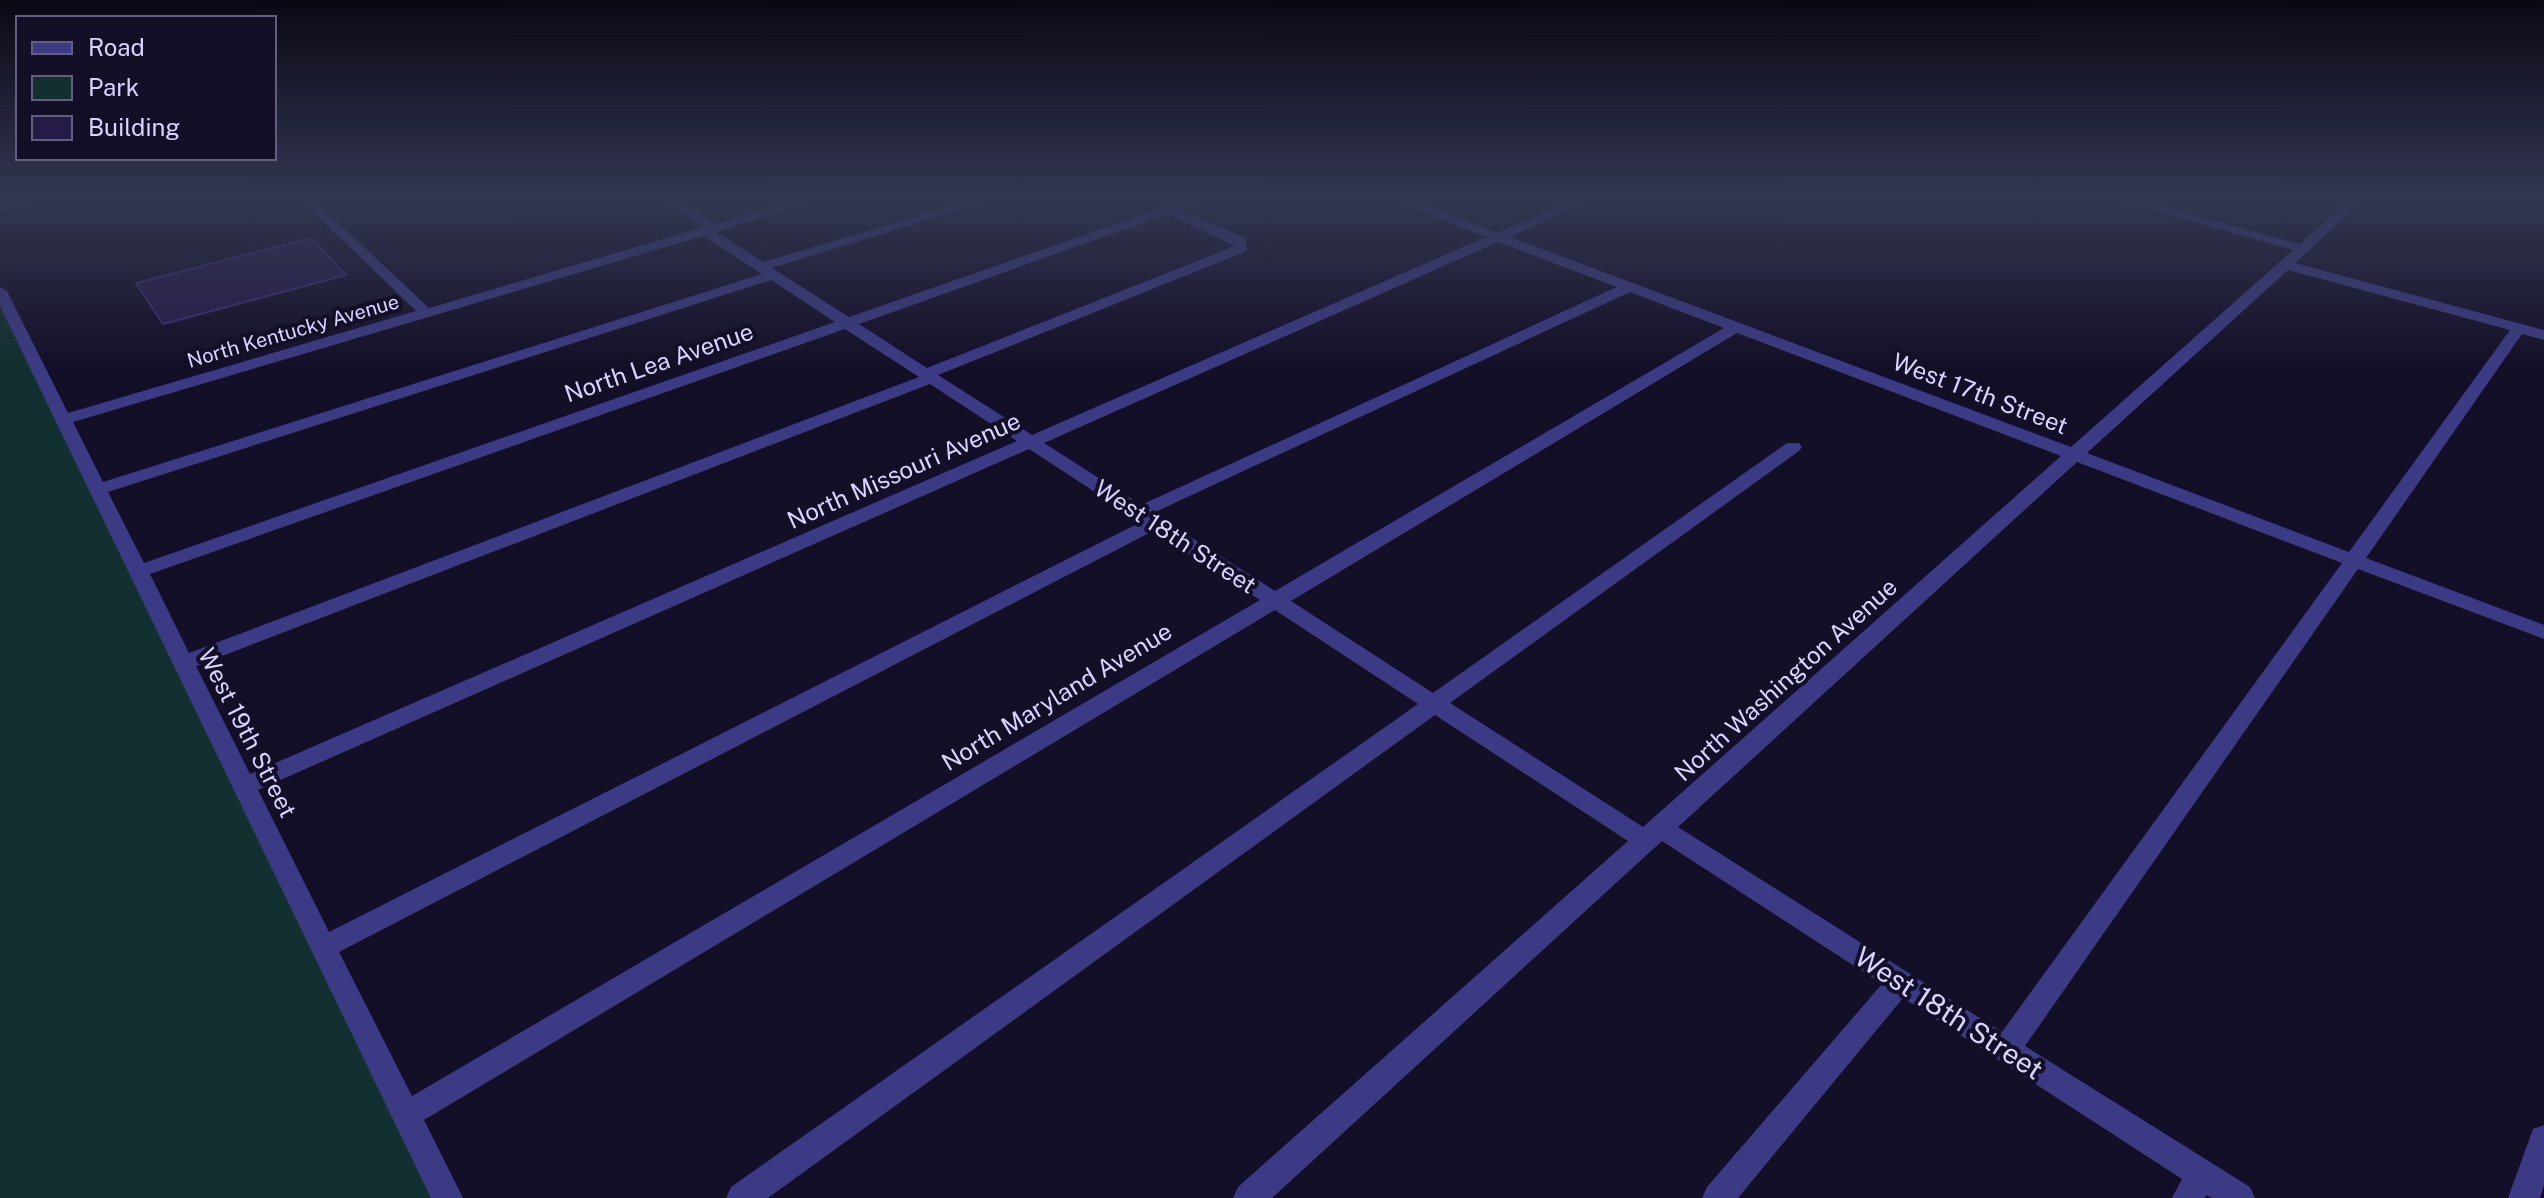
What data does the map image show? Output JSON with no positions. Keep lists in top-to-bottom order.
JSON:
{
  "streets": {
    "street": [
      "North Kentucky Avenue",
      "North Lea Avenue",
      "West 17th Street",
      "North Missouri Avenue",
      "West 18th Street",
      "North Washington Avenue",
      "North Maryland Avenue",
      "West 19th Street"
    ]
  },
  "crossings": [
    ["North Kentucky Avenue", "West 19th Street"],
    ["North Lea Avenue", "West 18th Street"],
    ["North Lea Avenue", "West 19th Street"],
    ["West 17th Street", "North Washington Avenue"],
    ["West 17th Street", "North Maryland Avenue"],
    ["North Missouri Avenue", "West 18th Street"],
    ["North Missouri Avenue", "West 19th Street"],
    ["West 18th Street", "North Washington Avenue"],
    ["West 18th Street", "North Maryland Avenue"],
    ["North Maryland Avenue", "West 19th Street"]
  ],
  "legend": ["Road", "Park", "Building"]
}
